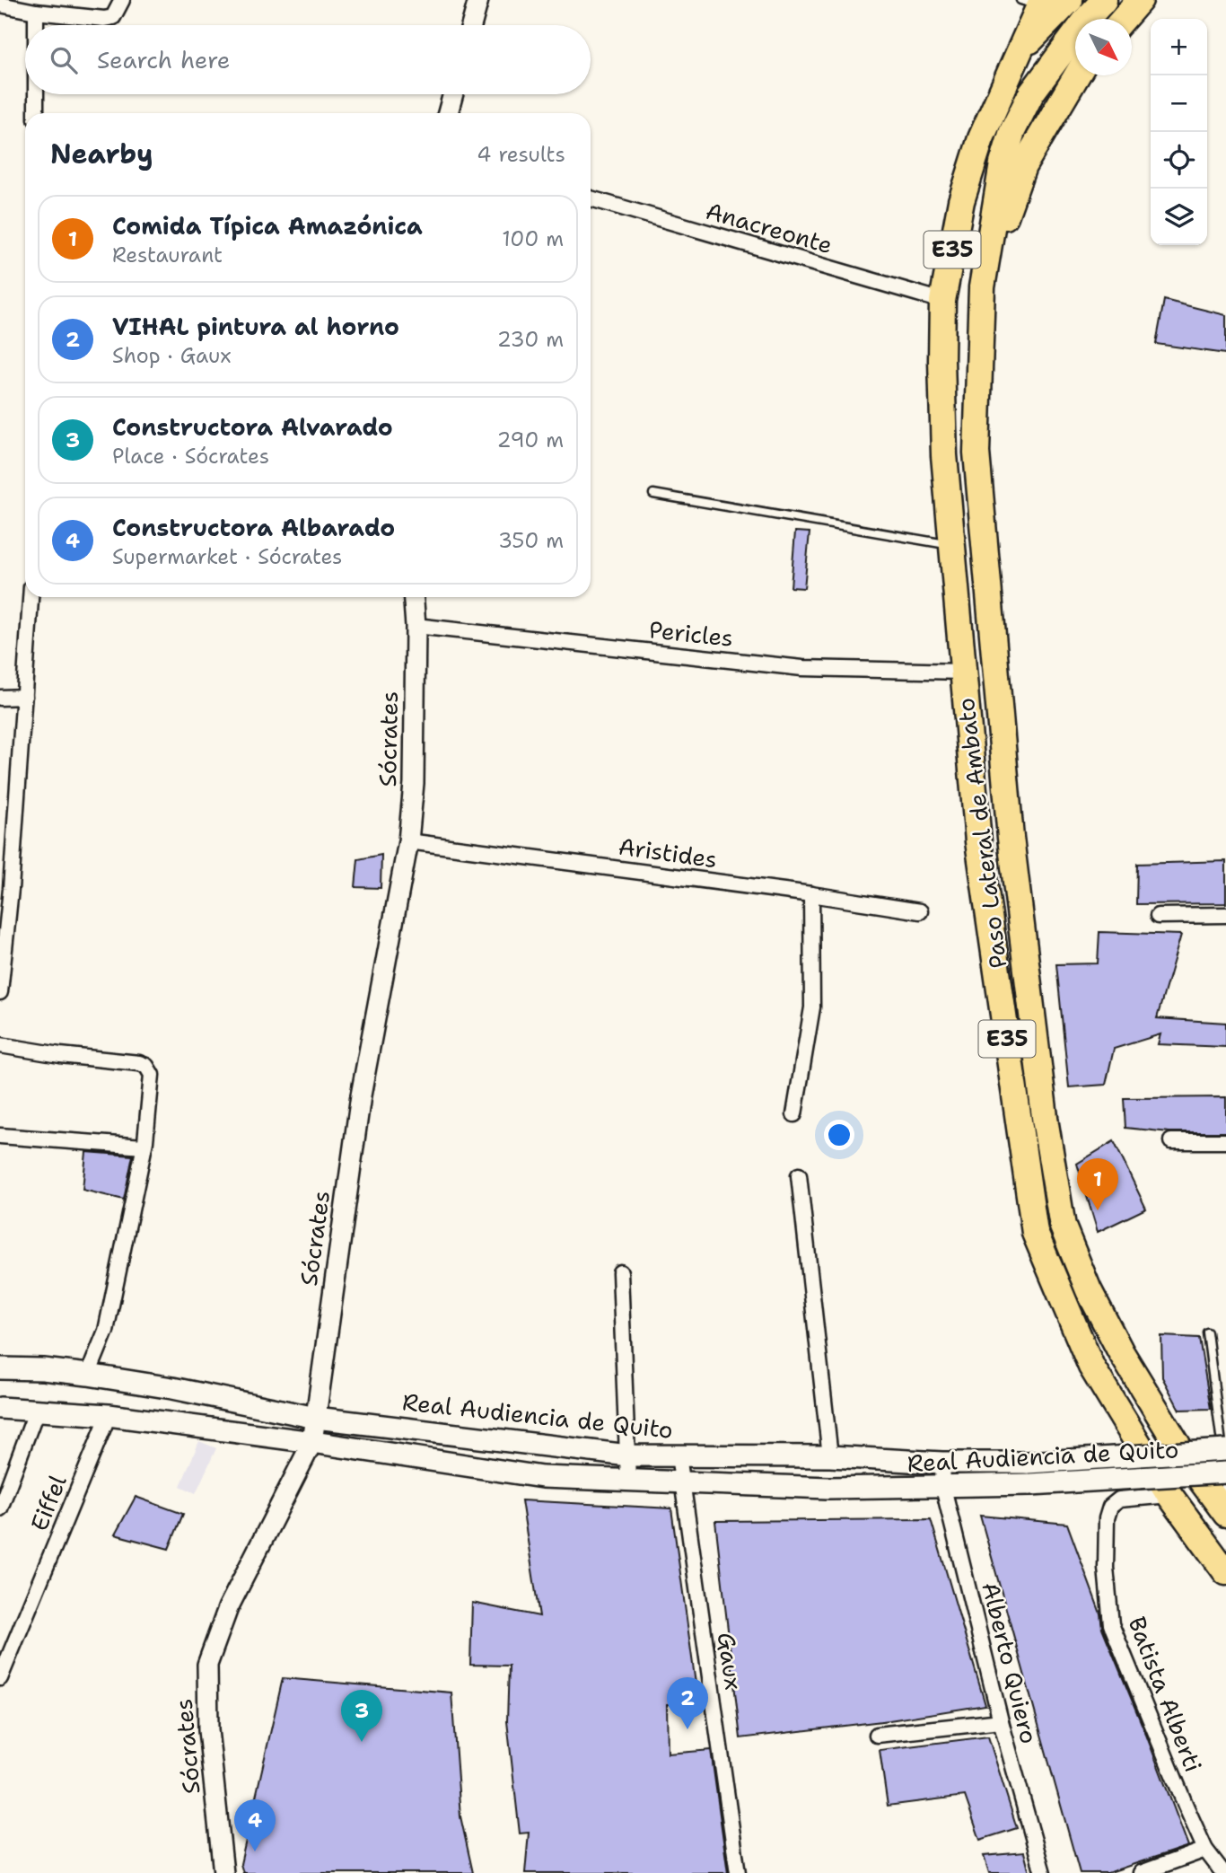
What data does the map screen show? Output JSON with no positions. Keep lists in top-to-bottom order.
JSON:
{
  "streets": {
    "highway": ["E35", "Paso Lateral de Ambato"],
    "main road": ["Real Audiencia de Quito"],
    "street": [
      "Anacreonte",
      "Pericles",
      "Sócrates",
      "Aristides",
      "Eiffel",
      "Gaux",
      "Alberto Quiero",
      "Batista Alberti"
    ]
  },
  "crossings": [
    ["Anacreonte", "Paso Lateral de Ambato"],
    ["Pericles", "Sócrates"],
    ["Pericles", "Paso Lateral de Ambato"],
    ["Sócrates", "Aristides"],
    ["Sócrates", "Real Audiencia de Quito"],
    ["Paso Lateral de Ambato", "Batista Alberti"],
    ["Real Audiencia de Quito", "Eiffel"],
    ["Real Audiencia de Quito", "Gaux"],
    ["Real Audiencia de Quito", "Alberto Quiero"]
  ],
  "north": "bottom right",
  "page": {
    "map_buttons": ["+", "−"],
    "search": "Search here",
    "heading": ["Nearby", "4 results"],
    "list": [
      {
        "mark": "1",
        "name": "Comida Típica Amazónica",
        "note": "Restaurant",
        "value": "100 m"
      },
      {
        "mark": "2",
        "name": "VIHAL pintura al horno",
        "note": "Shop · Gaux",
        "value": "230 m"
      },
      {
        "mark": "3",
        "name": "Constructora Alvarado",
        "note": "Place · Sócrates",
        "value": "290 m"
      },
      {
        "mark": "4",
        "name": "Constructora Albarado",
        "note": "Supermarket · Sócrates",
        "value": "350 m"
      }
    ],
    "pins": [
      "1",
      "2",
      "3",
      "4"
    ]
  }
}
